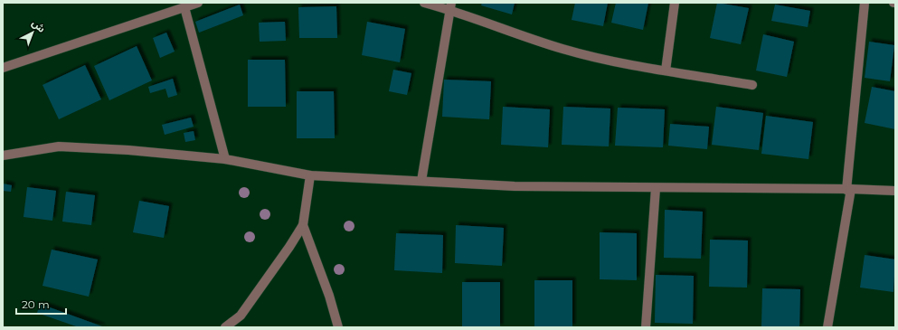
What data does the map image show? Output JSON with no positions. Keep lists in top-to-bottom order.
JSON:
{
  "scale_bar": "20 m",
  "north": "top right"
}
